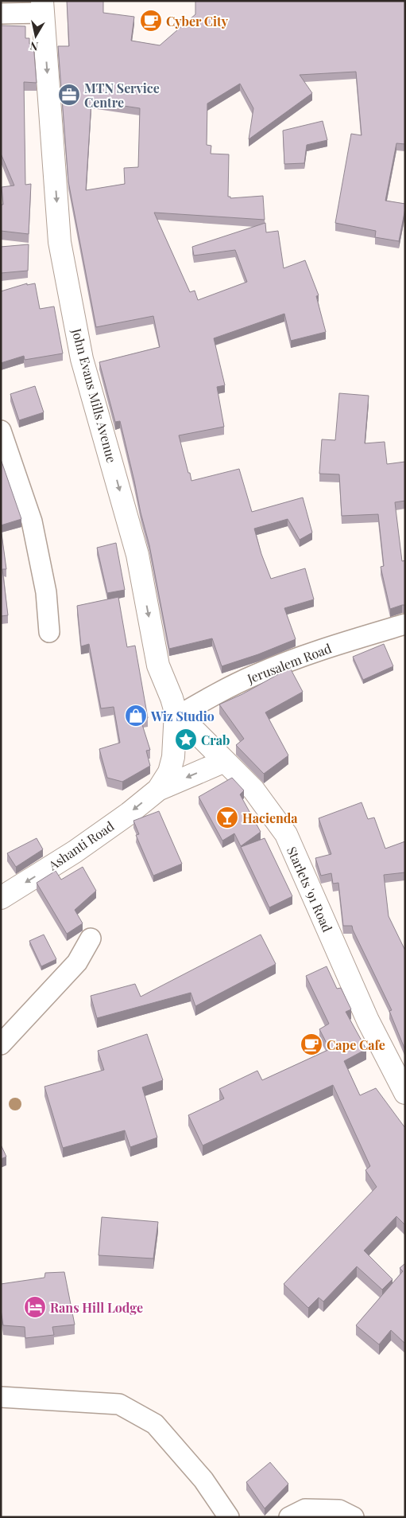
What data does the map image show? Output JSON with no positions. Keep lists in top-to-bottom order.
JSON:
{
  "streets": {
    "street": [
      "John Evans Mills Avenue",
      "Jerusalem Road",
      "Ashanti Road",
      "Starlets '91 Road"
    ]
  },
  "crossings": [
    ["John Evans Mills Avenue", "Jerusalem Road"],
    ["John Evans Mills Avenue", "Ashanti Road"],
    ["John Evans Mills Avenue", "Starlets '91 Road"],
    ["Jerusalem Road", "Ashanti Road"],
    ["Jerusalem Road", "Starlets '91 Road"],
    ["Ashanti Road", "Starlets '91 Road"]
  ],
  "one_way": ["John Evans Mills Avenue", "Ashanti Road"],
  "places": {
    "cafe": ["Cyber City", "Cape Cafe"],
    "office": ["MTN Service Centre"],
    "shop": ["Wiz Studio"],
    "place": ["Crab"],
    "bar": ["Hacienda"],
    "hotel": ["Rans Hill Lodge"]
  },
  "north": "bottom"
}
